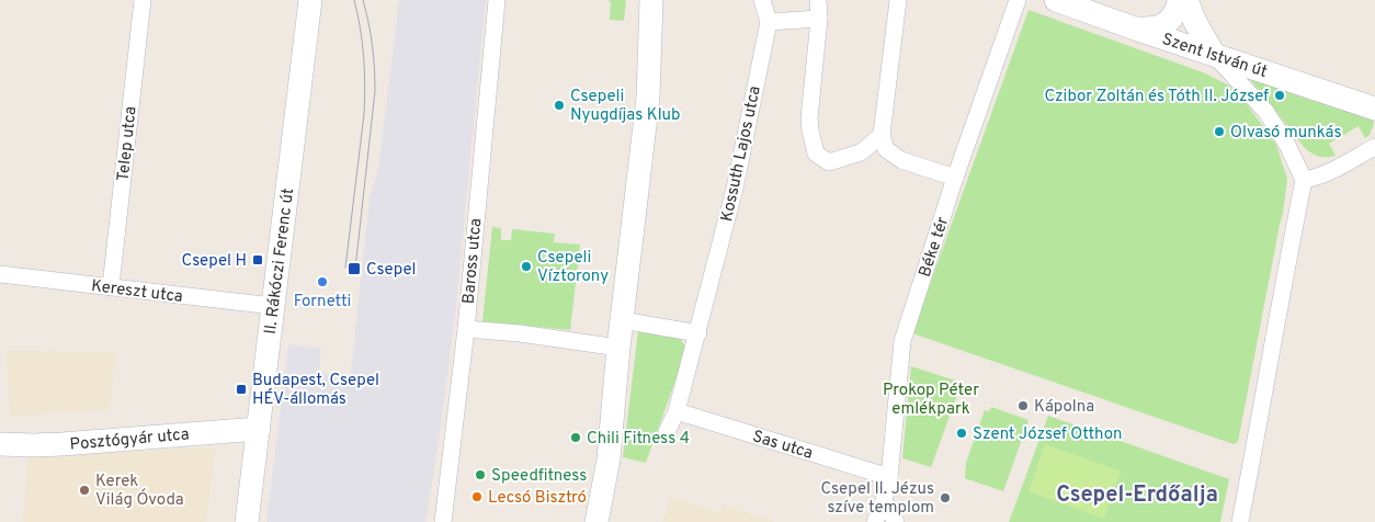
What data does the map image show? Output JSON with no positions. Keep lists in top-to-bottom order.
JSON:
{
  "streets": {
    "street": [
      "Szent István út",
      "Telep utca",
      "Kossuth Lajos utca",
      "Béke tér",
      "II. Rákóczi Ferenc út",
      "Baross utca",
      "Kereszt utca",
      "Posztógyár utca",
      "Sas utca"
    ]
  },
  "crossings": [
    ["Telep utca", "Kereszt utca"],
    ["Kossuth Lajos utca", "Sas utca"],
    ["Béke tér", "Sas utca"],
    ["II. Rákóczi Ferenc út", "Kereszt utca"],
    ["II. Rákóczi Ferenc út", "Posztógyár utca"]
  ],
  "districts": ["Csepel-Erdőalja"],
  "parks": ["Prokop Péter emlékpark"],
  "places": {
    "other": [
      "Czibor Zoltán és Tóth II. József",
      "Csepeli Nyugdíjas Klub",
      "Olvasó munkás",
      "Csepeli Víztorony",
      "Fornetti",
      "Kápolna",
      "Szent József Otthon",
      "Chili Fitness 4",
      "Speedfitness",
      "Kerek Világ Óvoda",
      "Lecsó Bisztró",
      "Csepel II. Jézus szíve templom"
    ],
    "transit": ["Csepel H", "Csepel", "Budapest, Csepel HÉV-állomás"]
  }
}
